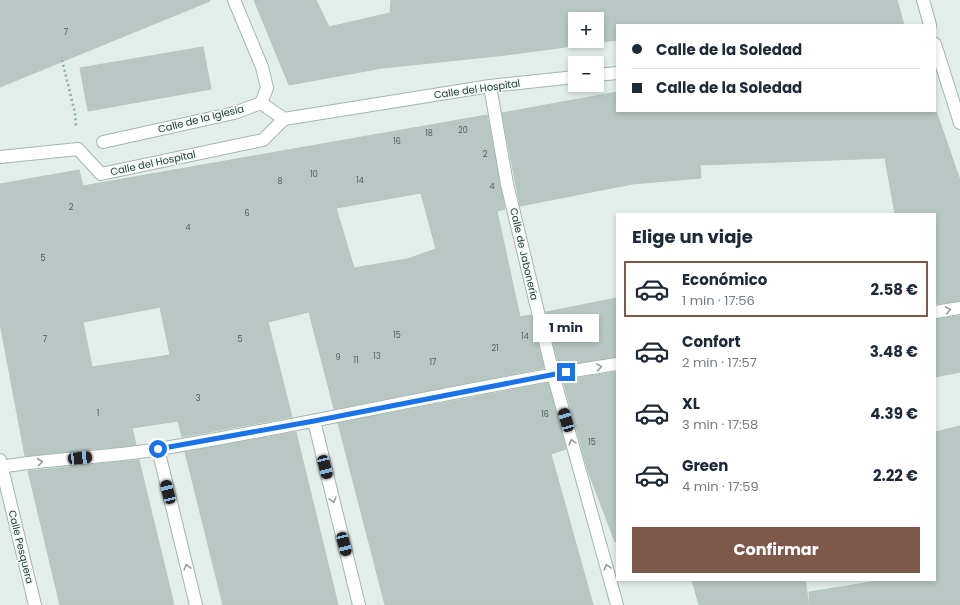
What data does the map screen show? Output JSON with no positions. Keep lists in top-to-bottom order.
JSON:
{
  "streets": {
    "street": [
      "Calle del Hospital",
      "Calle de la Iglesia",
      "Calle de Jabonería",
      "Calle Pesquera"
    ]
  },
  "crossings": [
    ["Calle del Hospital", "Calle de Jabonería"]
  ],
  "one_way": ["Calle de Jabonería"],
  "house_numbers": [
    "7",
    "20",
    "18",
    "16",
    "2",
    "10",
    "14",
    "8",
    "4",
    "2",
    "6",
    "4",
    "5",
    "15",
    "14",
    "7",
    "5",
    "21",
    "13",
    "9",
    "11",
    "17",
    "3",
    "1",
    "16",
    "15"
  ],
  "page": {
    "map_buttons": ["+", "−"],
    "banner": ["Calle de la Soledad", "Calle de la Soledad"],
    "heading": "Elige un viaje",
    "list": [
      {
        "name": "Económico",
        "note": "1 min · 17:56",
        "value": "2.58 €"
      },
      {
        "name": "Confort",
        "note": "2 min · 17:57",
        "value": "3.48 €"
      },
      {
        "name": "XL",
        "note": "3 min · 17:58",
        "value": "4.39 €"
      },
      {
        "name": "Green",
        "note": "4 min · 17:59",
        "value": "2.22 €"
      }
    ],
    "bubble": "1 min",
    "buttons": "Confirmar"
  }
}
